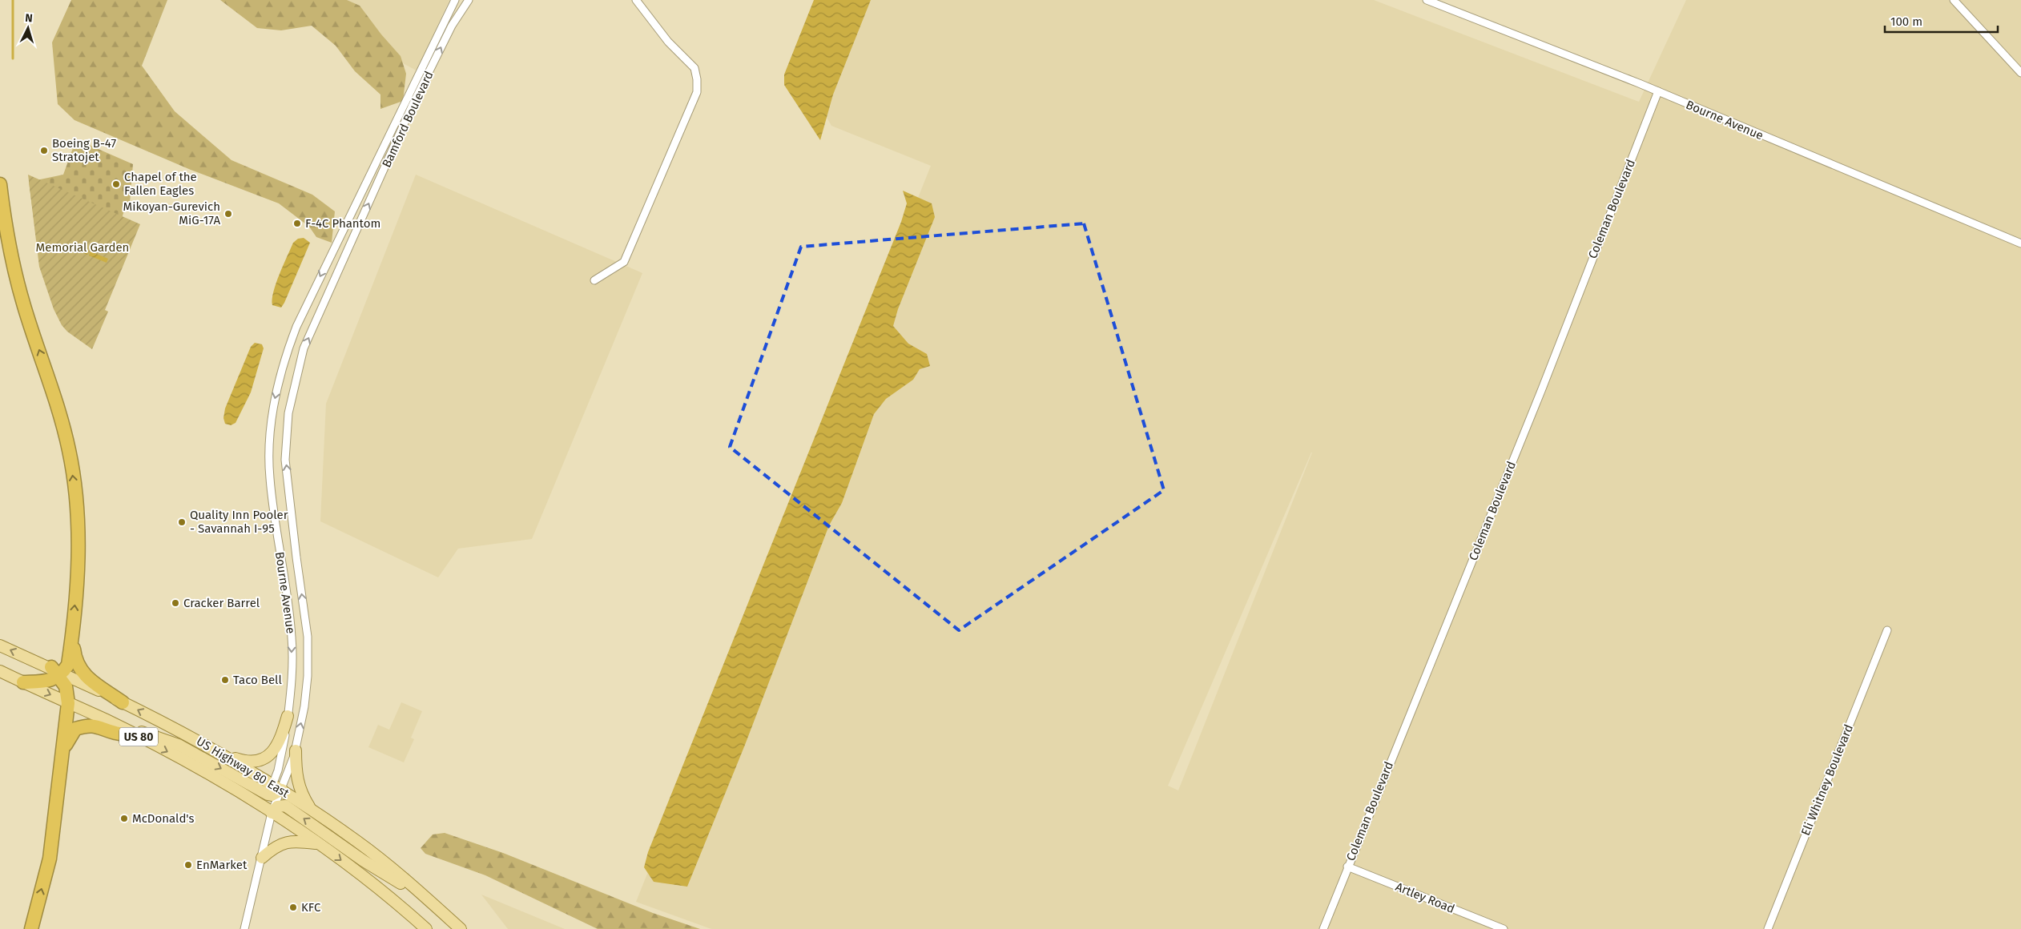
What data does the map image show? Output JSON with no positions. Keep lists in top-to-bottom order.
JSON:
{
  "streets": {
    "main road": ["US 80", "US Highway 80 East"],
    "street": [
      "Bamford Boulevard",
      "Bourne Avenue",
      "Coleman Boulevard",
      "Eli Whitney Boulevard",
      "Artley Road"
    ]
  },
  "crossings": [
    ["Bamford Boulevard", "Bourne Avenue"],
    ["Bourne Avenue", "Coleman Boulevard"],
    ["Bourne Avenue", "US Highway 80 East"],
    ["Coleman Boulevard", "Artley Road"]
  ],
  "parks": ["Memorial Garden"],
  "places": [
    "Boeing B-47 Stratojet",
    "Chapel of the Fallen Eagles",
    "Mikoyan-Gurevich MiG-17A",
    "F-4C Phantom",
    "Quality Inn Pooler - Savannah I-95",
    "Cracker Barrel",
    "Taco Bell",
    "McDonald's",
    "EnMarket",
    "KFC"
  ],
  "scale_bar": "100 m",
  "north": "top"
}
